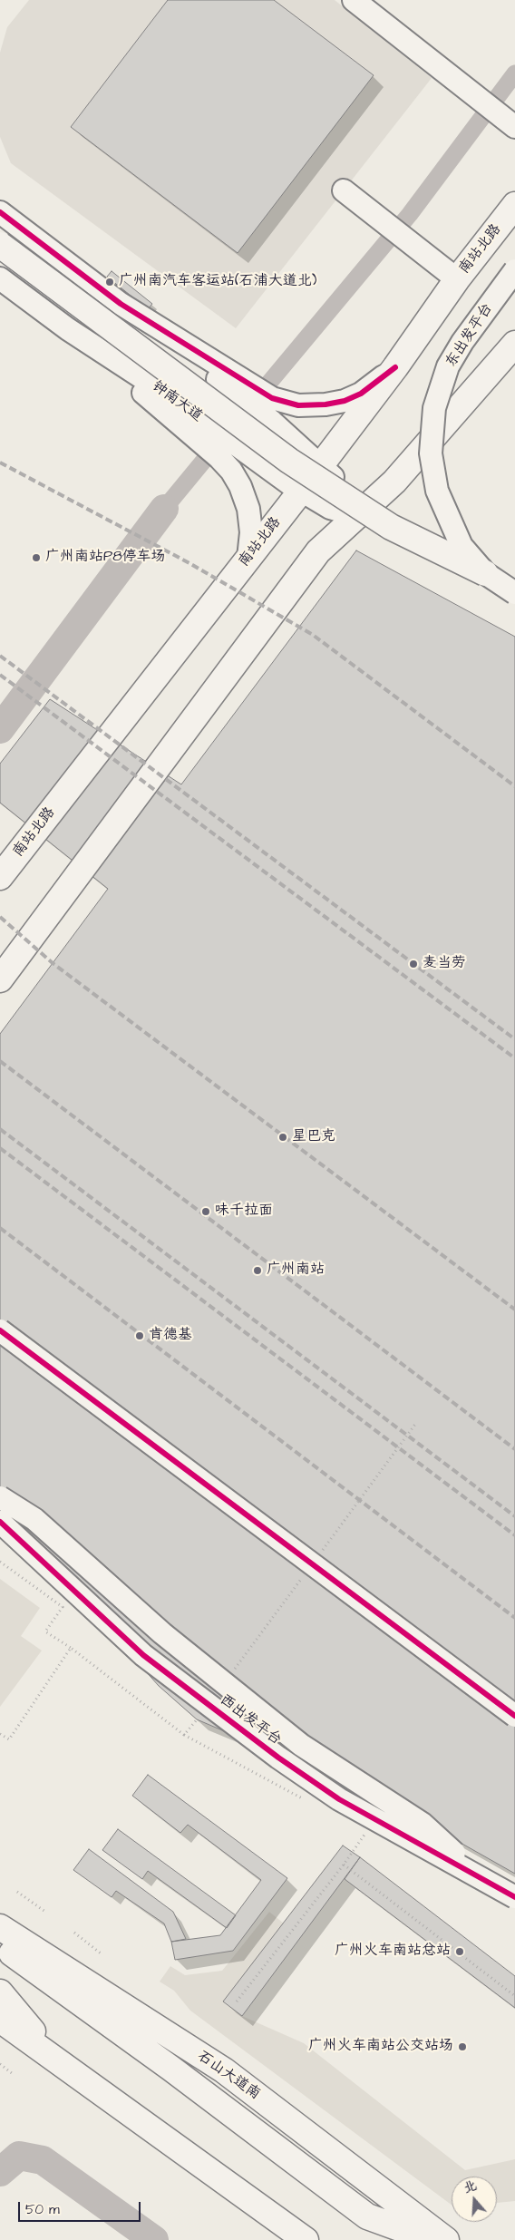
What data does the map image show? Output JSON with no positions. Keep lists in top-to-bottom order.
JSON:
{
  "streets": {
    "main road": ["南站北路", "石山大道南"],
    "street": ["东出发平台", "钟南大道", "西出发平台"]
  },
  "crossings": [
    ["南站北路", "钟南大道"]
  ],
  "places": [
    "广州南汽车客运站(石浦大道北)",
    "广州南站P8停车场",
    "麦当劳",
    "星巴克",
    "味千拉面",
    "广州南站",
    "肯德基",
    "广州火车南站总站",
    "广州火车南站公交站场"
  ],
  "scale_bar": "50 m",
  "north": "top"
}
